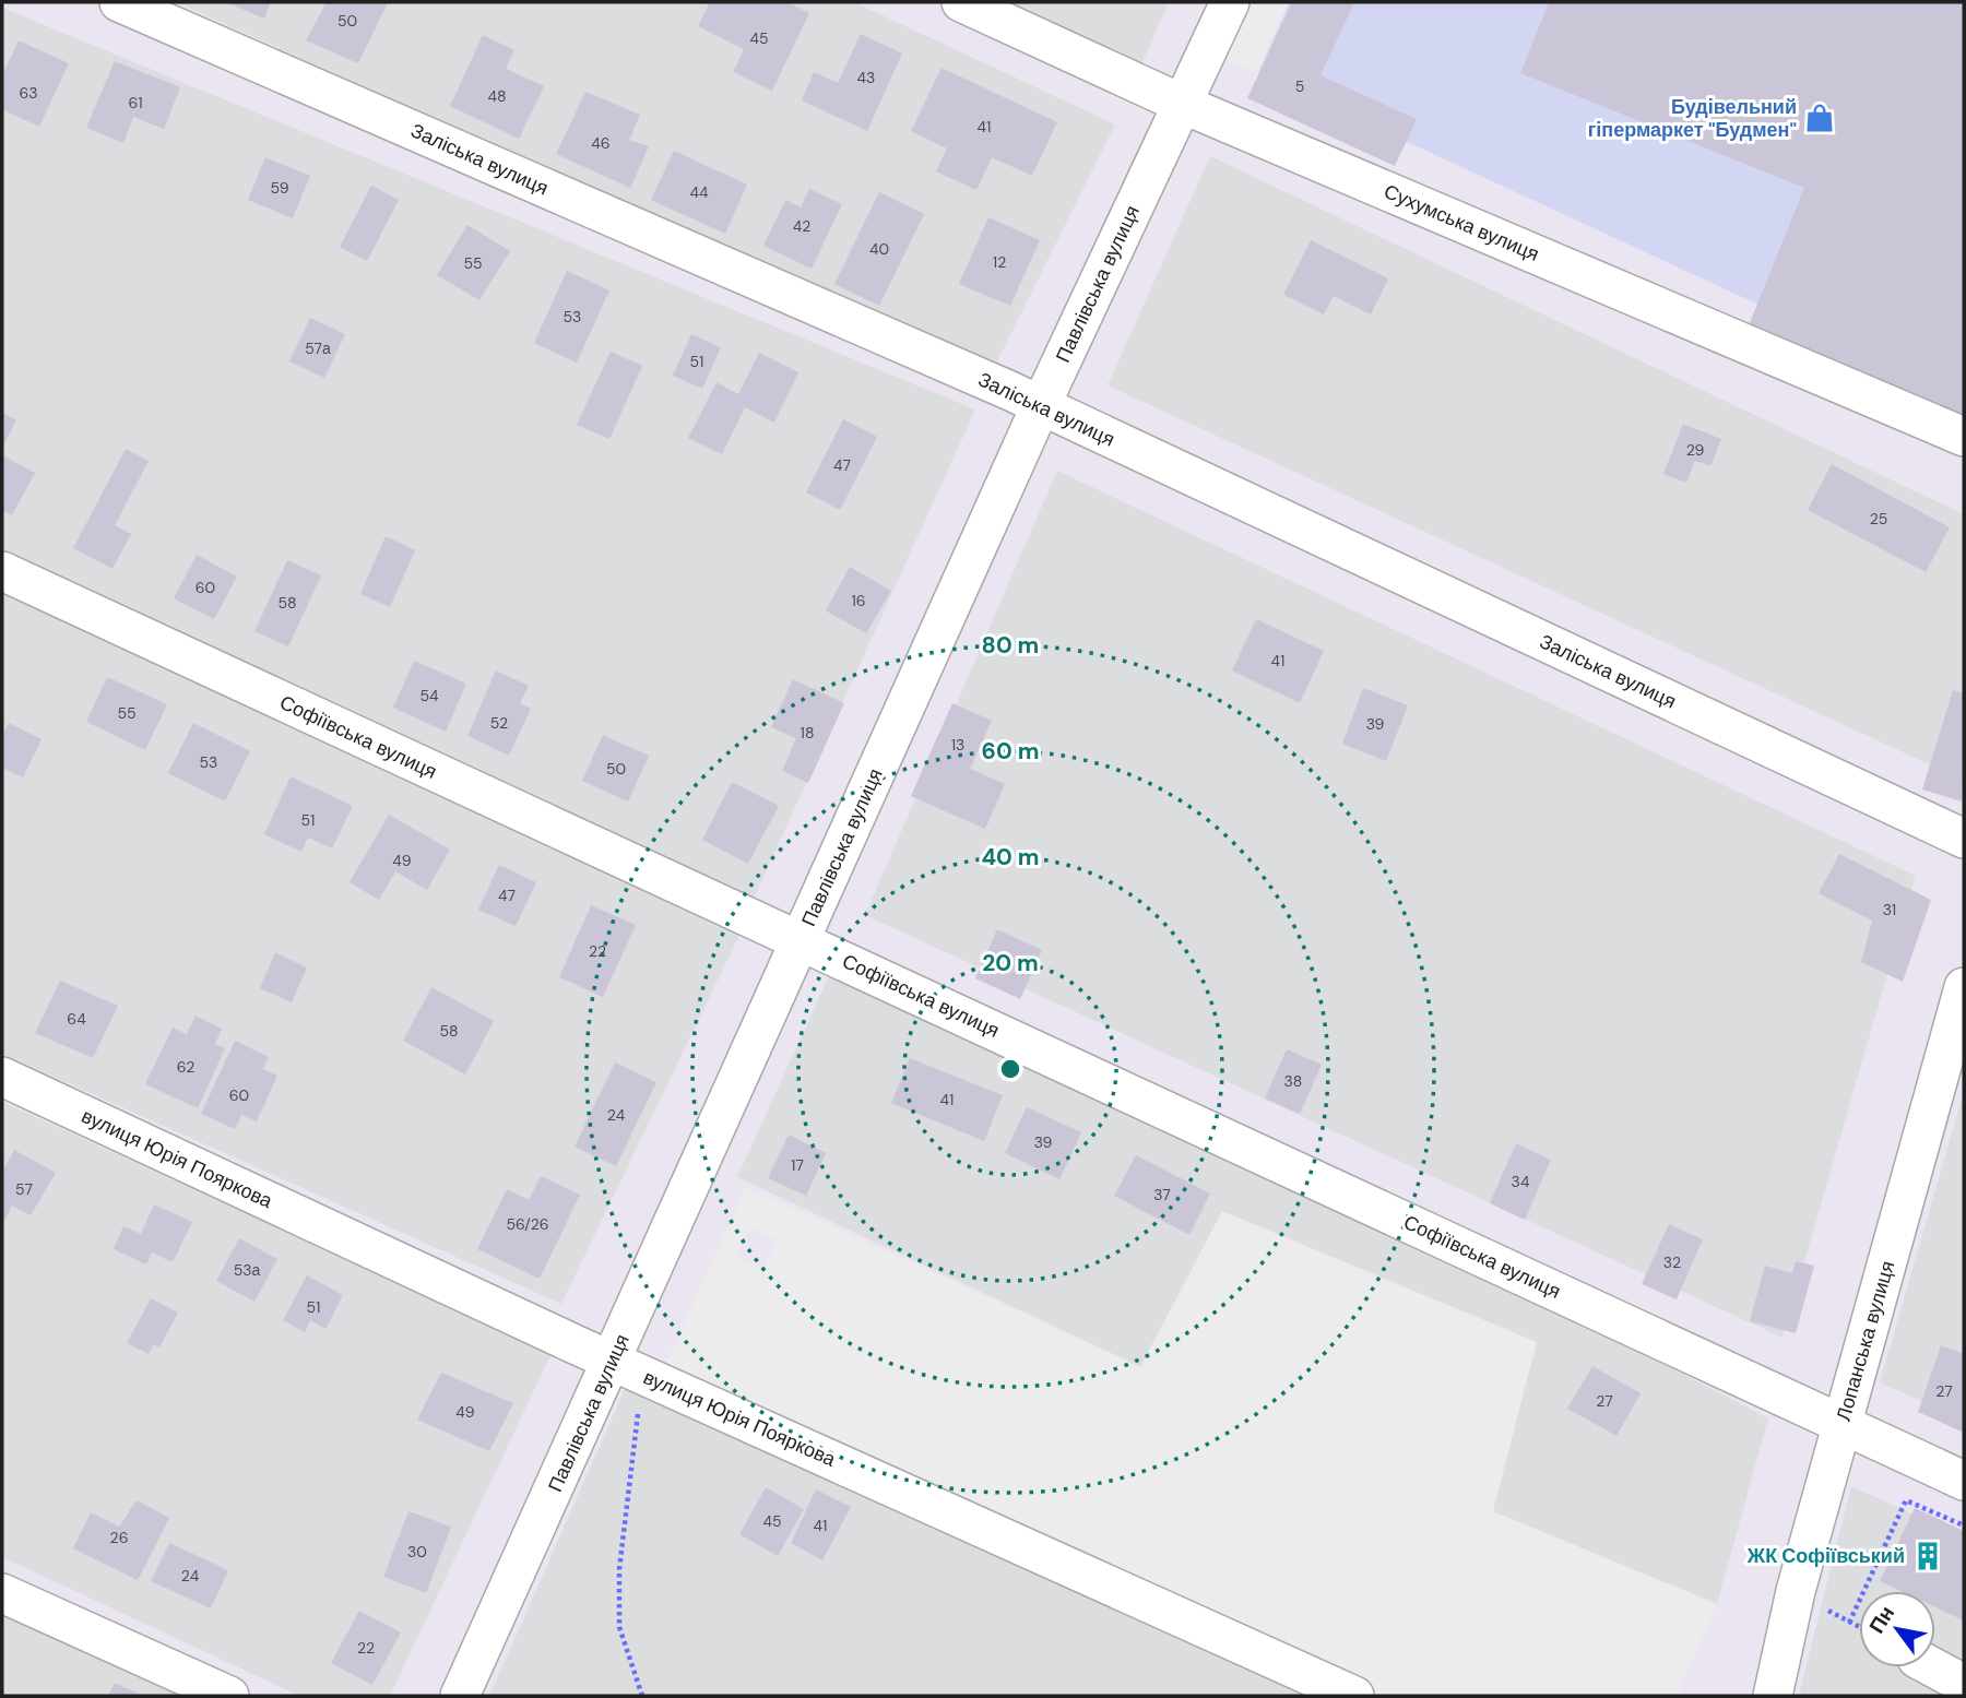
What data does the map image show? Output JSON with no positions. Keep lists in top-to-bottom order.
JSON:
{
  "streets": {
    "street": [
      "Заліська вулиця",
      "Сухумська вулиця",
      "Павлівська вулиця",
      "Софіївська вулиця",
      "вулиця Юрія Пояркова",
      "Лопанська вулиця"
    ]
  },
  "crossings": [
    ["Заліська вулиця", "Павлівська вулиця"],
    ["Сухумська вулиця", "Павлівська вулиця"],
    ["Павлівська вулиця", "Софіївська вулиця"],
    ["Павлівська вулиця", "вулиця Юрія Пояркова"],
    ["Софіївська вулиця", "Лопанська вулиця"]
  ],
  "places": {
    "shop": ["Будівельний гіпермаркет \"Будмен\""],
    "building": ["ЖК Софіївський"]
  },
  "house_numbers": [
    "50",
    "45",
    "43",
    "5",
    "63",
    "48",
    "61",
    "41",
    "46",
    "59",
    "44",
    "42",
    "40",
    "12",
    "55",
    "53",
    "57а",
    "51",
    "29",
    "47",
    "25",
    "60",
    "16",
    "58",
    "41",
    "54",
    "55",
    "52",
    "39",
    "18",
    "13",
    "53",
    "50",
    "51",
    "49",
    "47",
    "31",
    "22",
    "64",
    "58",
    "62",
    "38",
    "60",
    "41",
    "24",
    "39",
    "17",
    "34",
    "57",
    "37",
    "56/26",
    "32",
    "53а",
    "51",
    "27",
    "27",
    "49",
    "45",
    "41",
    "26",
    "30",
    "24",
    "22"
  ],
  "north": "top left",
  "rings": [
    "80 m",
    "60 m",
    "40 m",
    "20 m"
  ]
}
